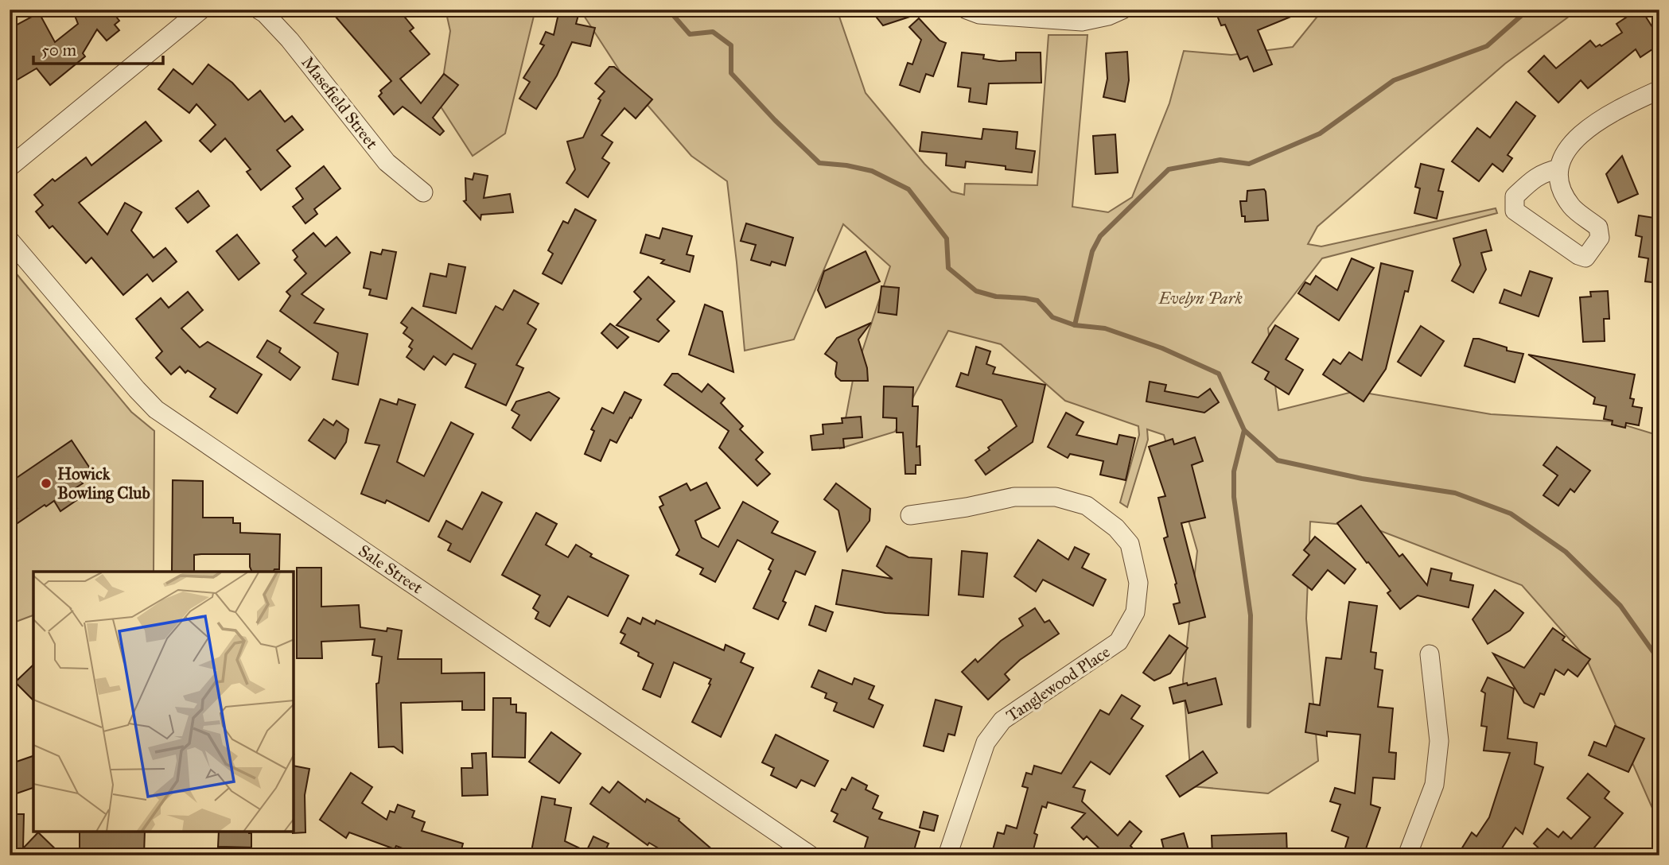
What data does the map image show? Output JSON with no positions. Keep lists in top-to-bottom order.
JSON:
{
  "streets": {
    "street": ["Masefield Street", "Sale Street", "Tanglewood Place"]
  },
  "parks": ["Evelyn Park"],
  "places": ["Howick Bowling Club"],
  "scale_bar": "50 m"
}
